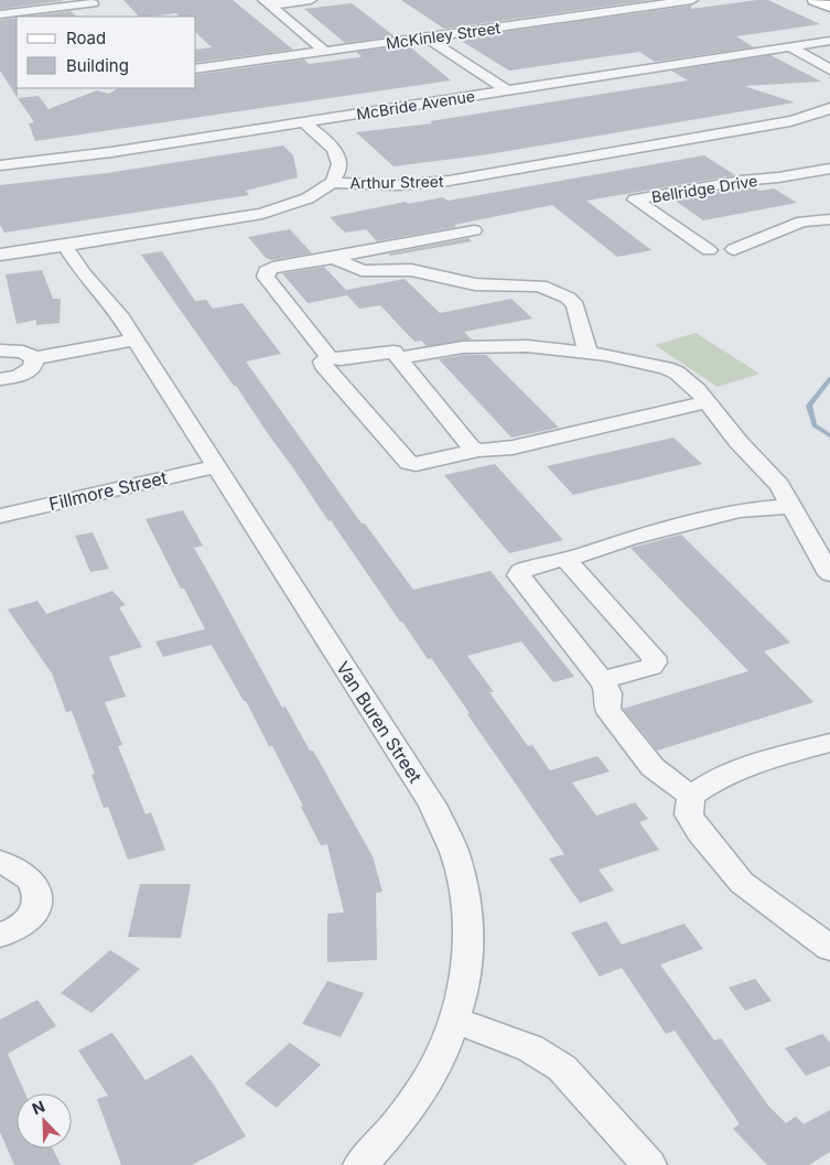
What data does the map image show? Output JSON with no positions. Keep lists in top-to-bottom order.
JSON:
{
  "streets": {
    "street": [
      "McKinley Street",
      "McBride Avenue",
      "Arthur Street",
      "Bellridge Drive",
      "Fillmore Street",
      "Van Buren Street"
    ]
  },
  "crossings": [
    ["Arthur Street", "Van Buren Street"],
    ["Fillmore Street", "Van Buren Street"]
  ],
  "legend": ["Road", "Building"],
  "north": "top left"
}
